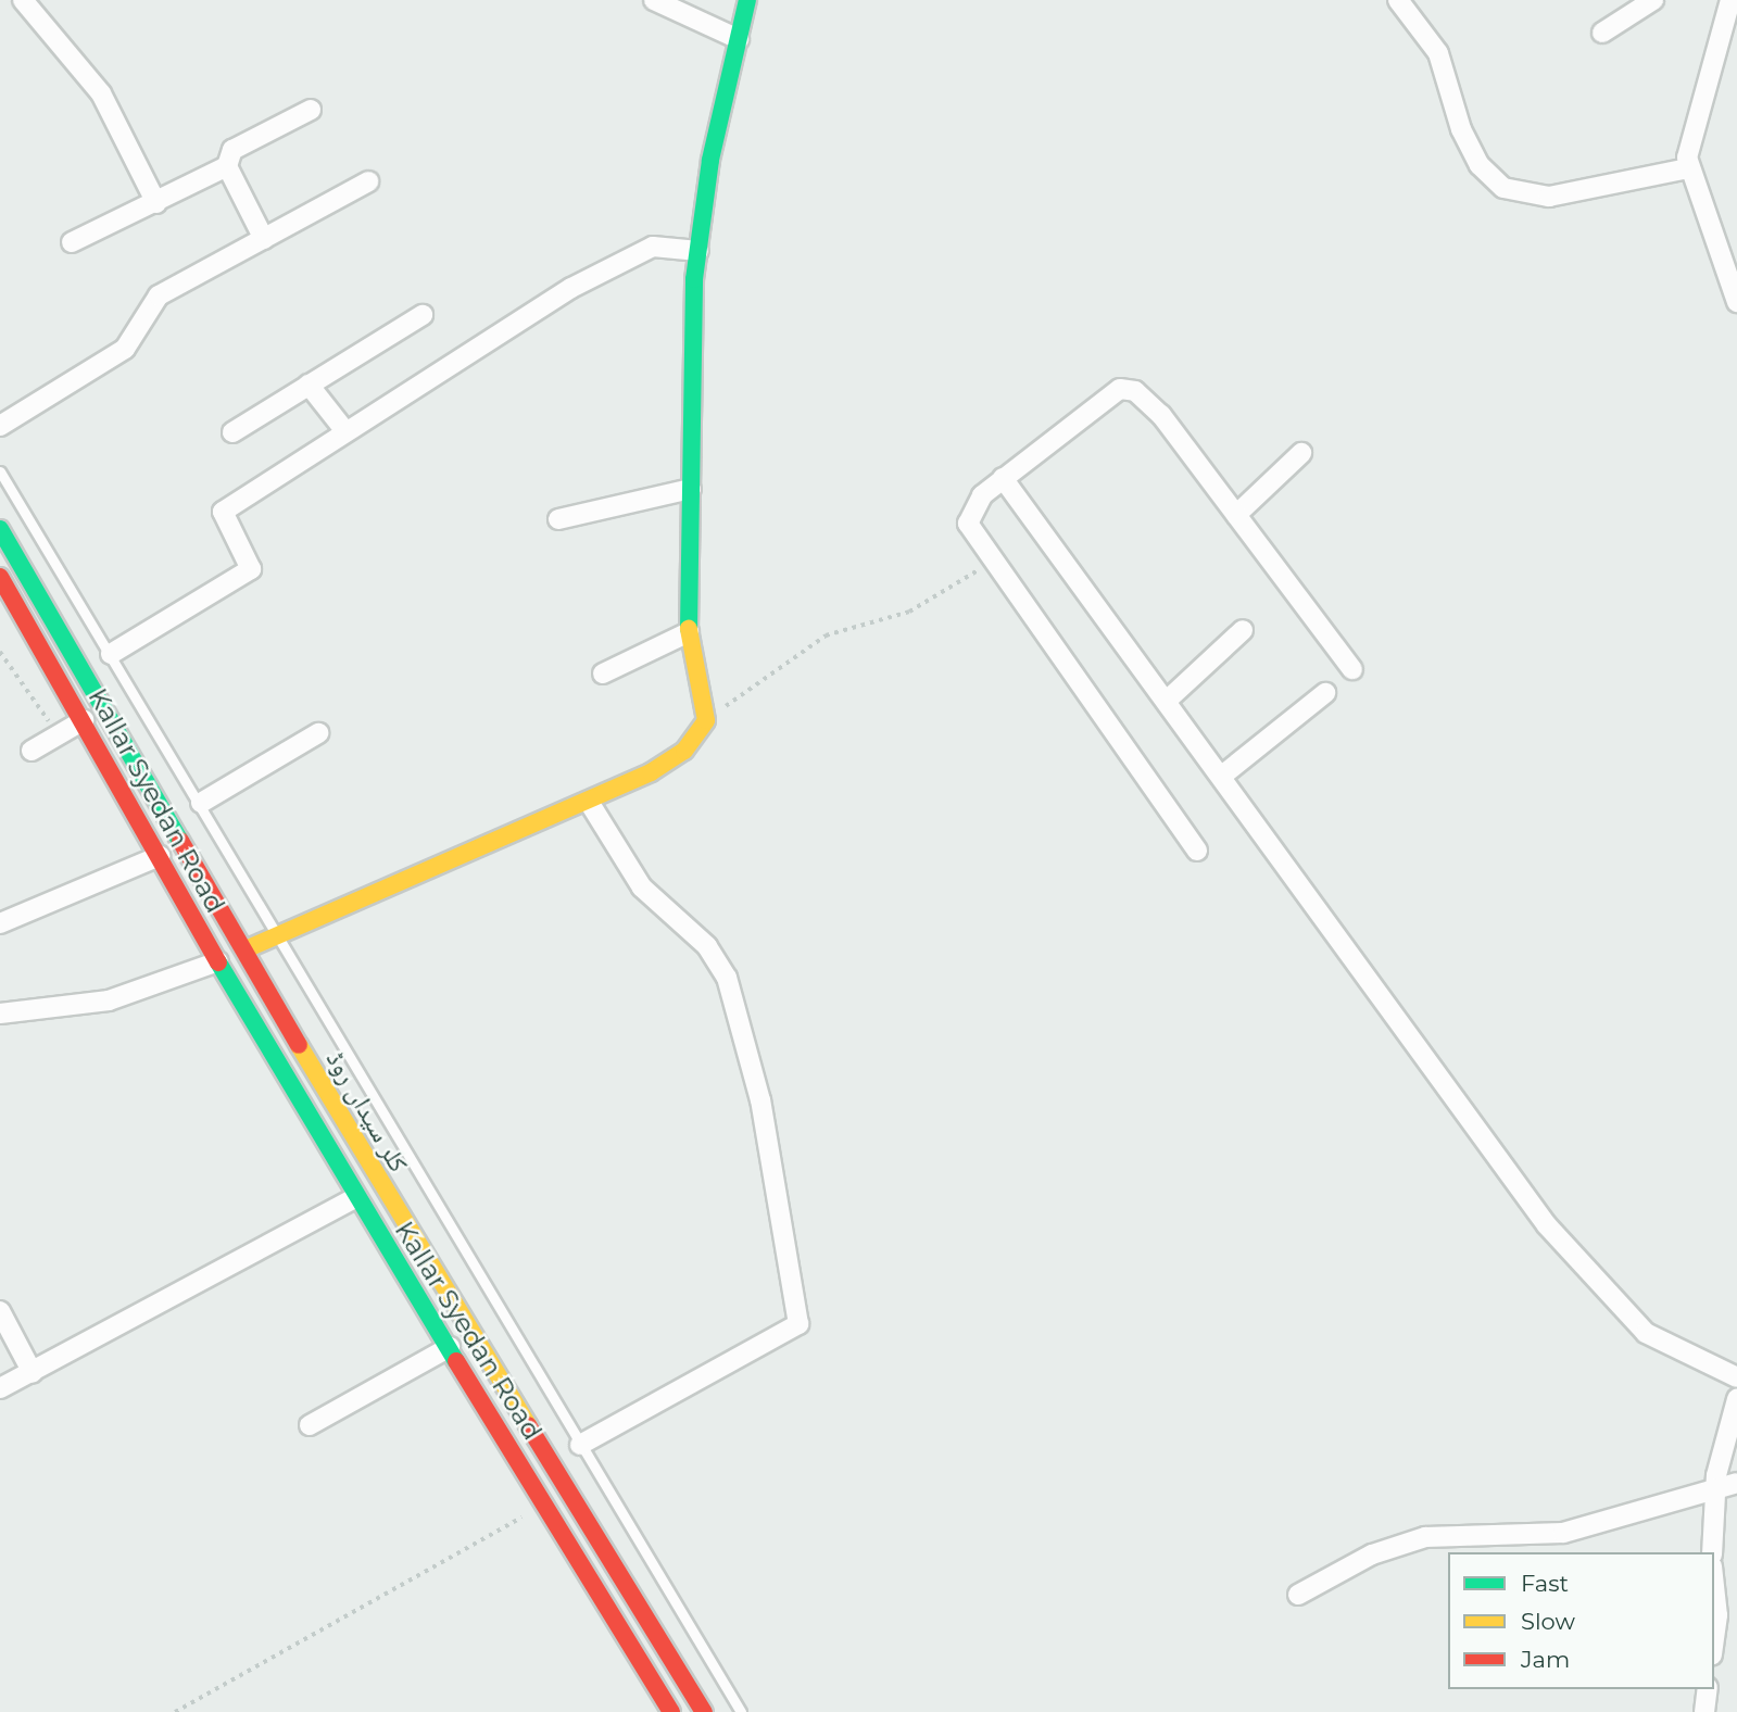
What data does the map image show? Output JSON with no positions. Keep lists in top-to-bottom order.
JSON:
{
  "streets": {
    "main road": ["Kallar Syedan Road", "کلر سیداں روڈ"]
  },
  "legend": ["Fast", "Slow", "Jam"]
}
